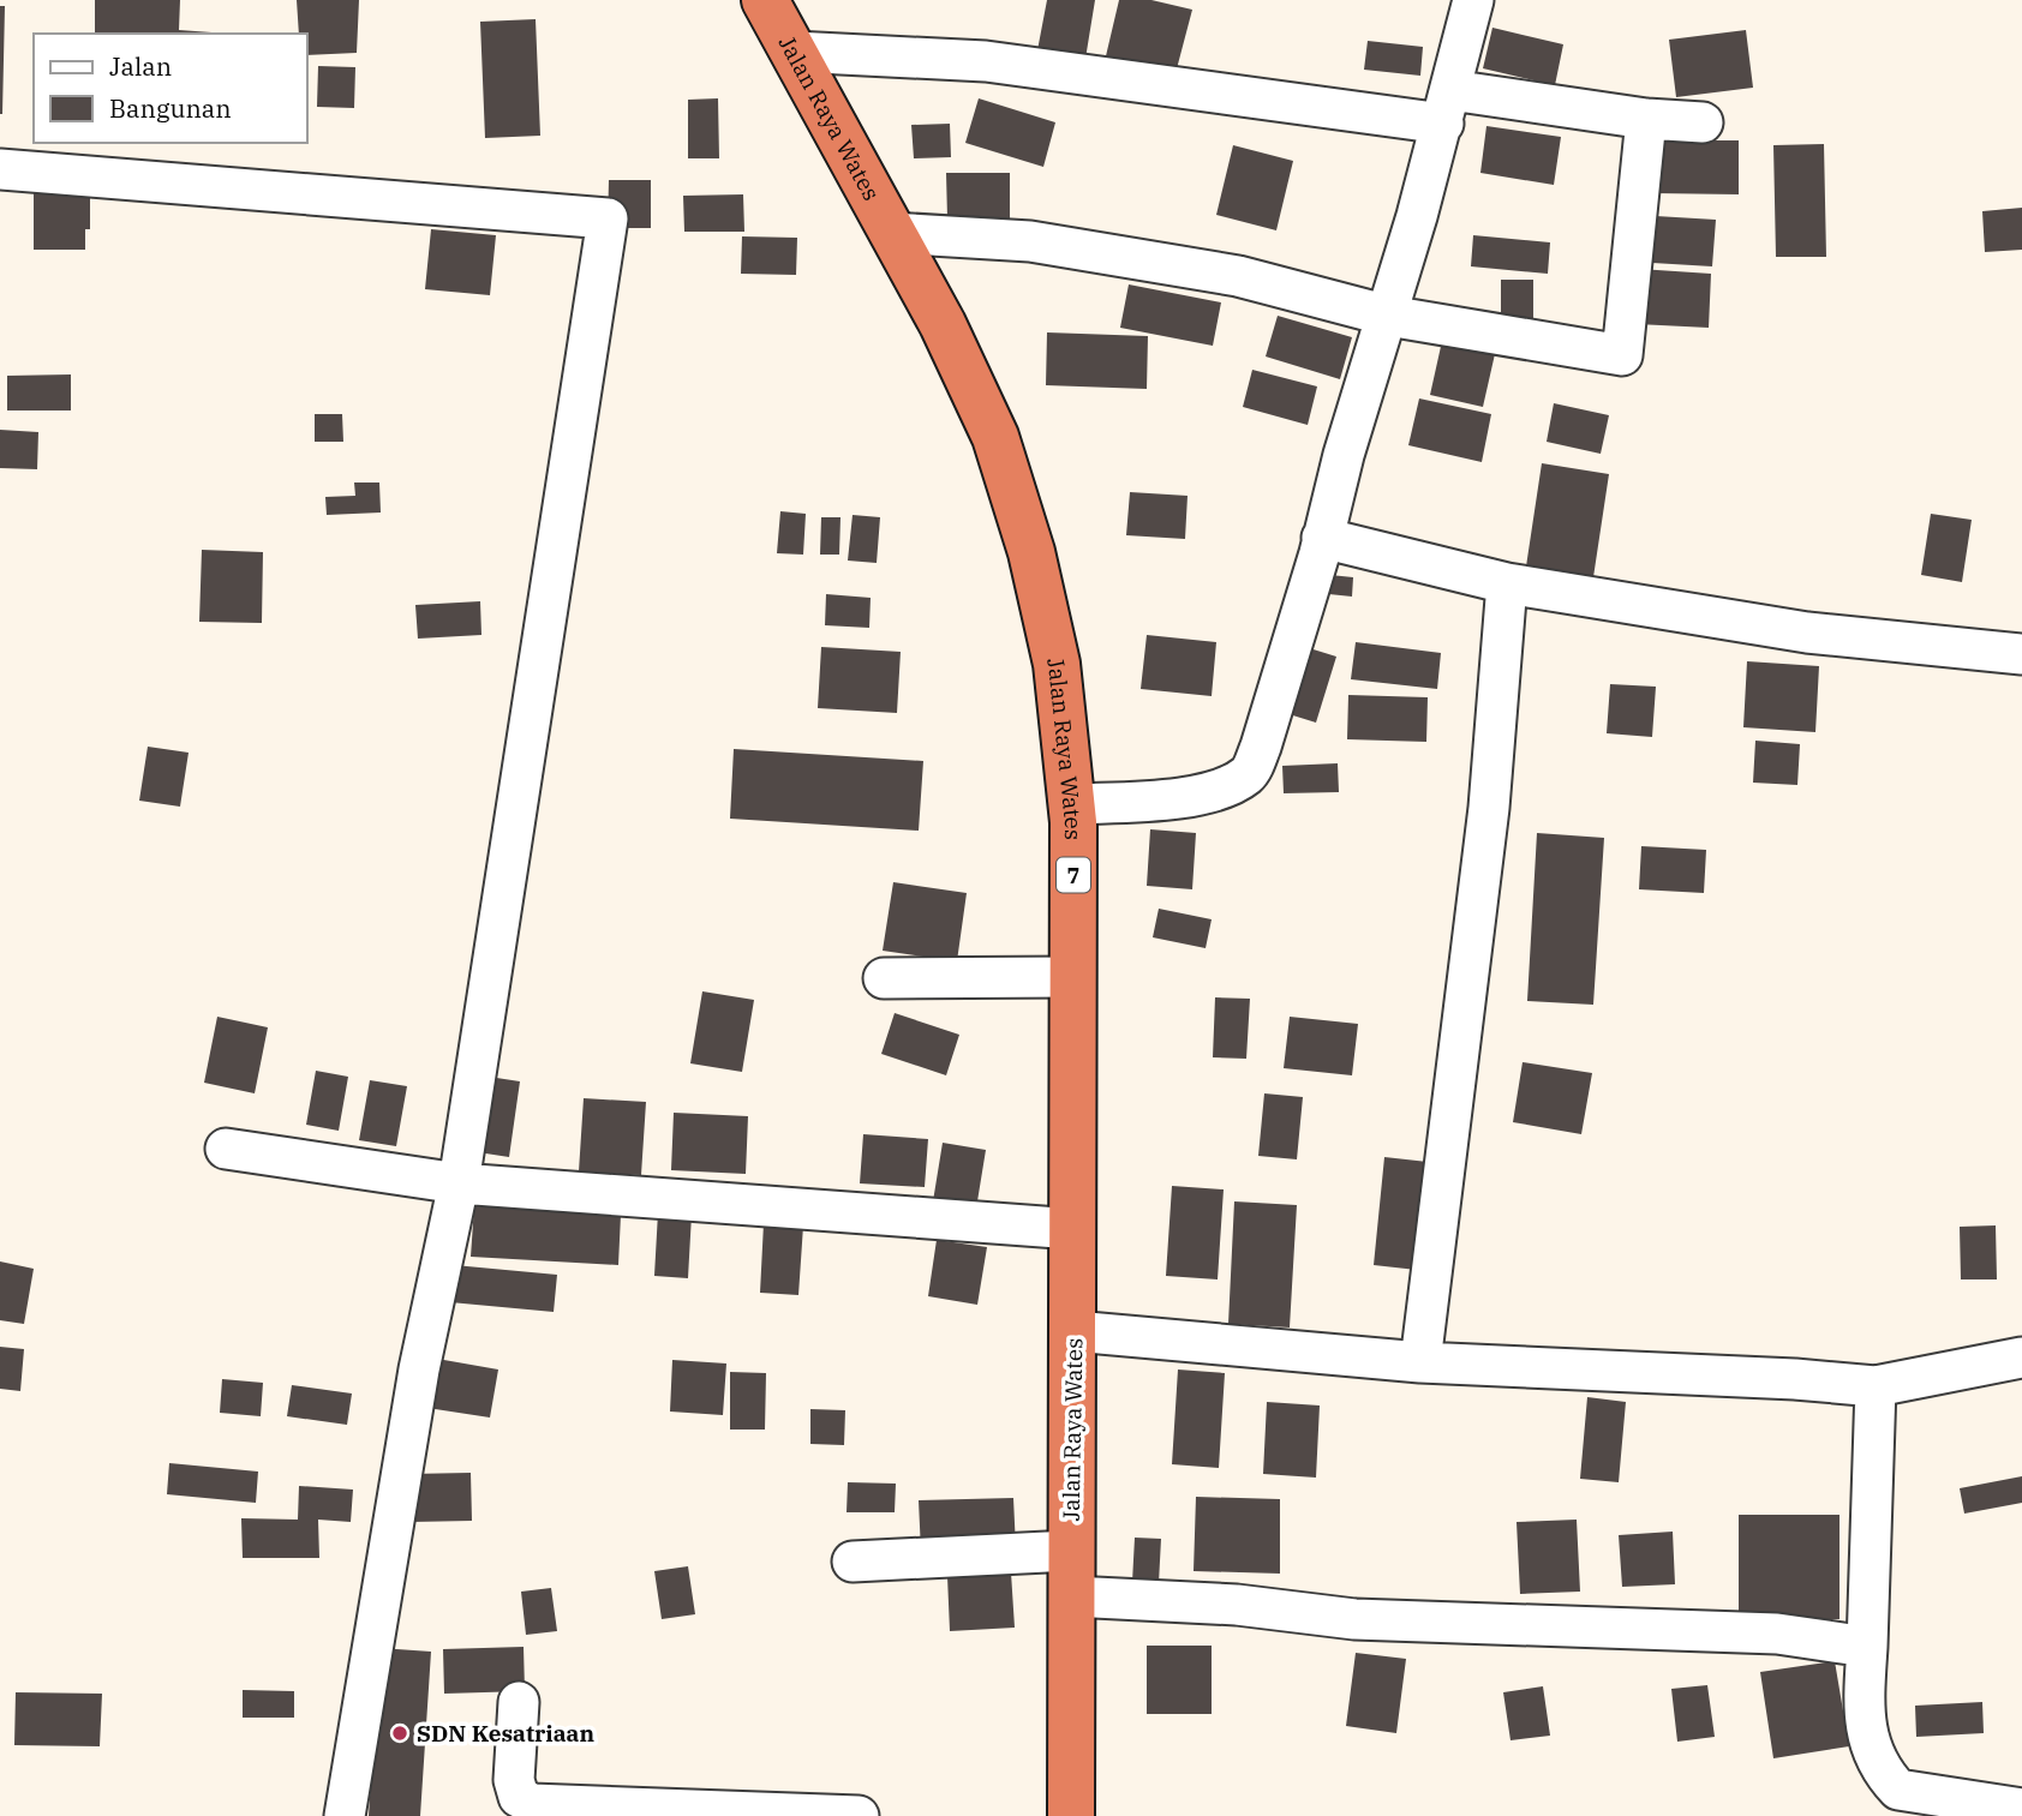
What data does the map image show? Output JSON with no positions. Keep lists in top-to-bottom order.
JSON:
{
  "streets": {
    "highway": ["Jalan Raya Wates", "7"]
  },
  "places": ["SDN Kesatriaan"],
  "legend": ["Jalan", "Bangunan"]
}
